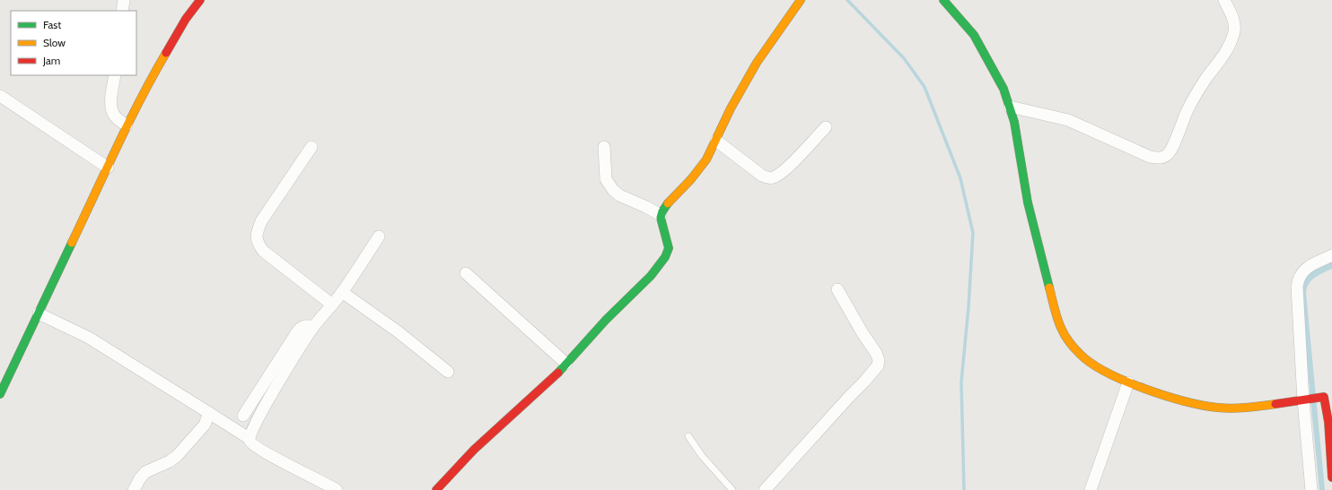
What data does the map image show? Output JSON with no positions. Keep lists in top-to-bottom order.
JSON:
{
  "legend": ["Fast", "Slow", "Jam"]
}
